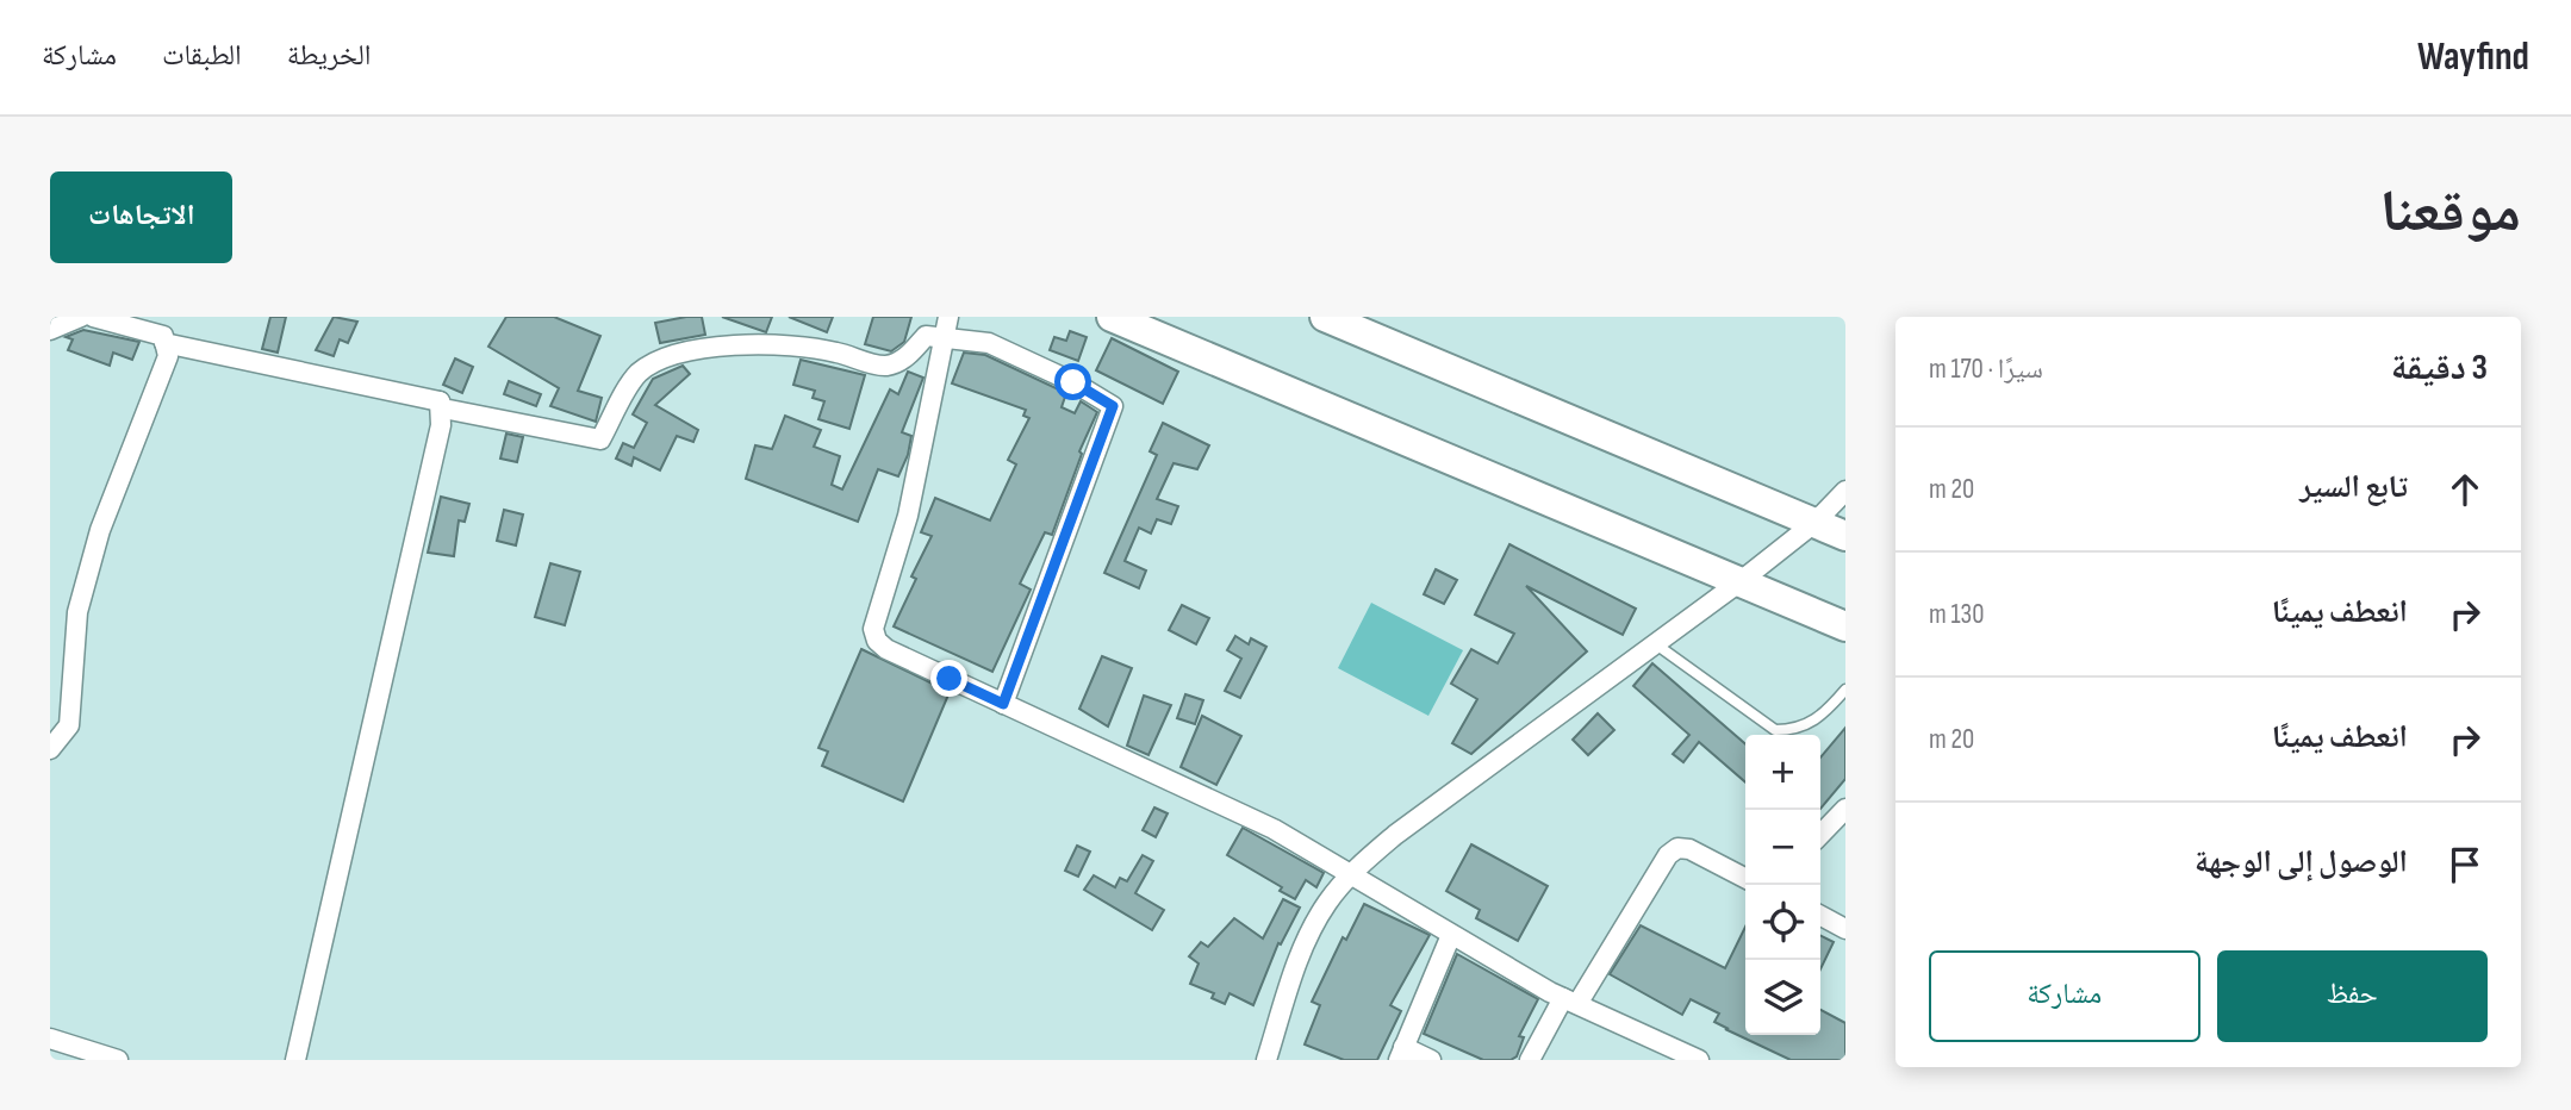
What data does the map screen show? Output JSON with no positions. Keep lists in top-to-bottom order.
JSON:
{
  "page": {
    "header": "Wayfind",
    "nav": ["الخريطة", "الطبقات", "مشاركة"],
    "title": "موقعنا",
    "buttons": [
      "الاتجاهات",
      ["حفظ", "مشاركة"]
    ],
    "heading": ["3 دقيقة", "سيرًا · 170 m"],
    "list": [
      ["تابع السير", "20 m"],
      ["انعطف يمينًا", "130 m"],
      ["انعطف يمينًا", "20 m"],
      "الوصول إلى الوجهة"
    ],
    "map_buttons": ["+", "−"]
  }
}
